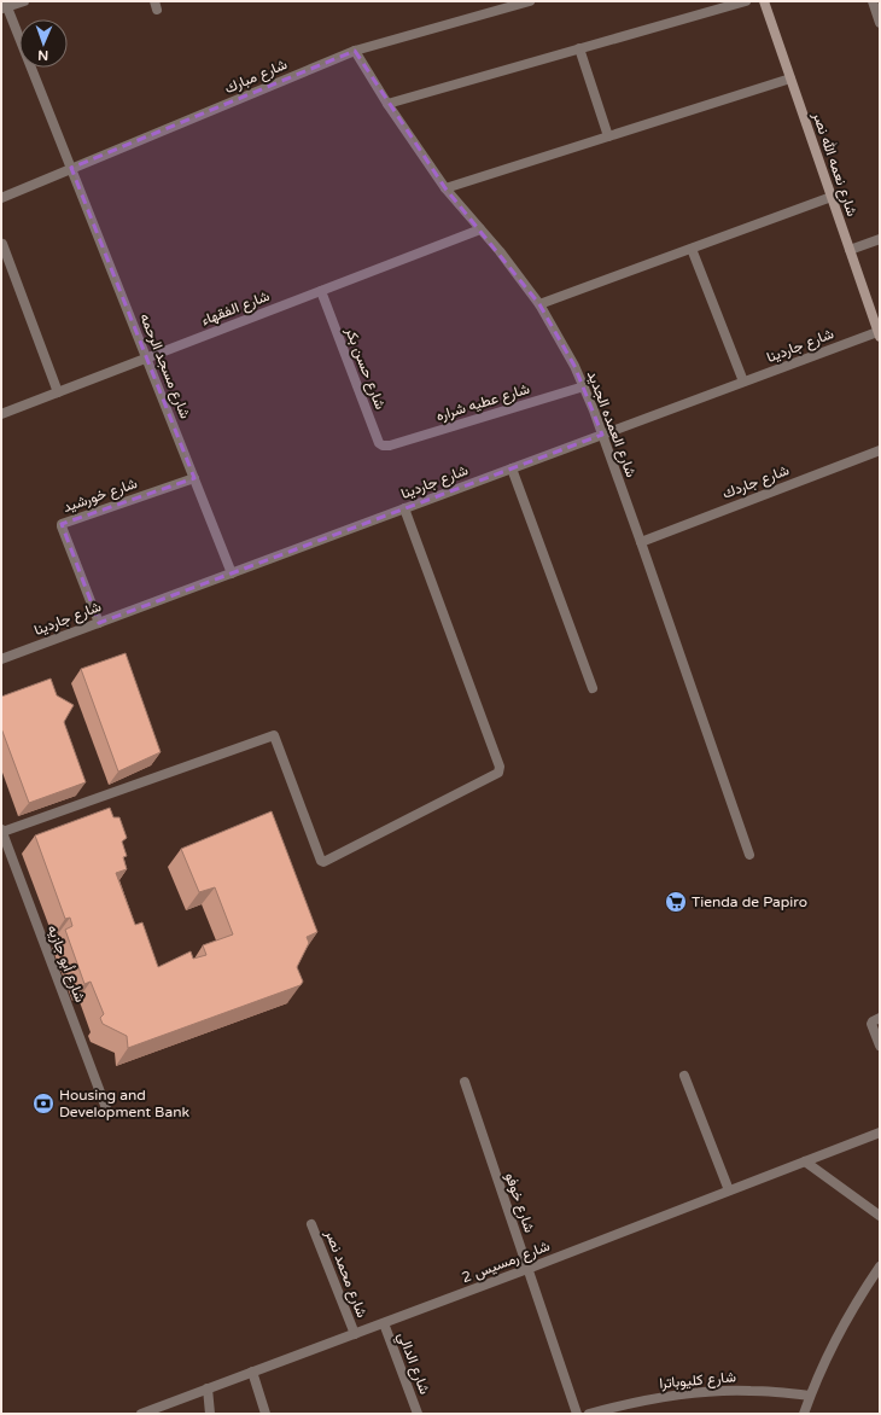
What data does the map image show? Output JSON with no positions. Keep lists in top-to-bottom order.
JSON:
{
  "streets": {
    "street": [
      "شارع مبارك",
      "شارع نعمه الله نصر",
      "شارع الفقهاء",
      "شارع جاردينا",
      "شارع مسجد الرحمه",
      "شارع حسن بكر",
      "شارع عطيه شراره",
      "شارع العمده الجديد",
      "شارع جاردك",
      "شارع خورشيد",
      "شارع أبو جازيه",
      "شارع خوفو",
      "شارع رمسيس 2",
      "شارع محمد نصر",
      "شارع الدالي",
      "شارع كليوباترا"
    ]
  },
  "crossings": [
    ["شارع مبارك", "شارع مسجد الرحمه"],
    ["شارع مبارك", "شارع العمده الجديد"],
    ["شارع نعمه الله نصر", "شارع جاردينا"],
    ["شارع الفقهاء", "شارع مسجد الرحمه"],
    ["شارع الفقهاء", "شارع حسن بكر"],
    ["شارع الفقهاء", "شارع العمده الجديد"],
    ["شارع جاردينا", "شارع مسجد الرحمه"],
    ["شارع جاردينا", "شارع العمده الجديد"],
    ["شارع جاردينا", "شارع خورشيد"],
    ["شارع مسجد الرحمه", "شارع خورشيد"],
    ["شارع حسن بكر", "شارع عطيه شراره"],
    ["شارع عطيه شراره", "شارع العمده الجديد"],
    ["شارع العمده الجديد", "شارع جاردك"],
    ["شارع خوفو", "شارع رمسيس 2"],
    ["شارع رمسيس 2", "شارع محمد نصر"],
    ["شارع رمسيس 2", "شارع الدالي"]
  ],
  "places": {
    "supermarket": ["Tienda de Papiro"],
    "bank": ["Housing and Development Bank"]
  },
  "north": "bottom"
}
